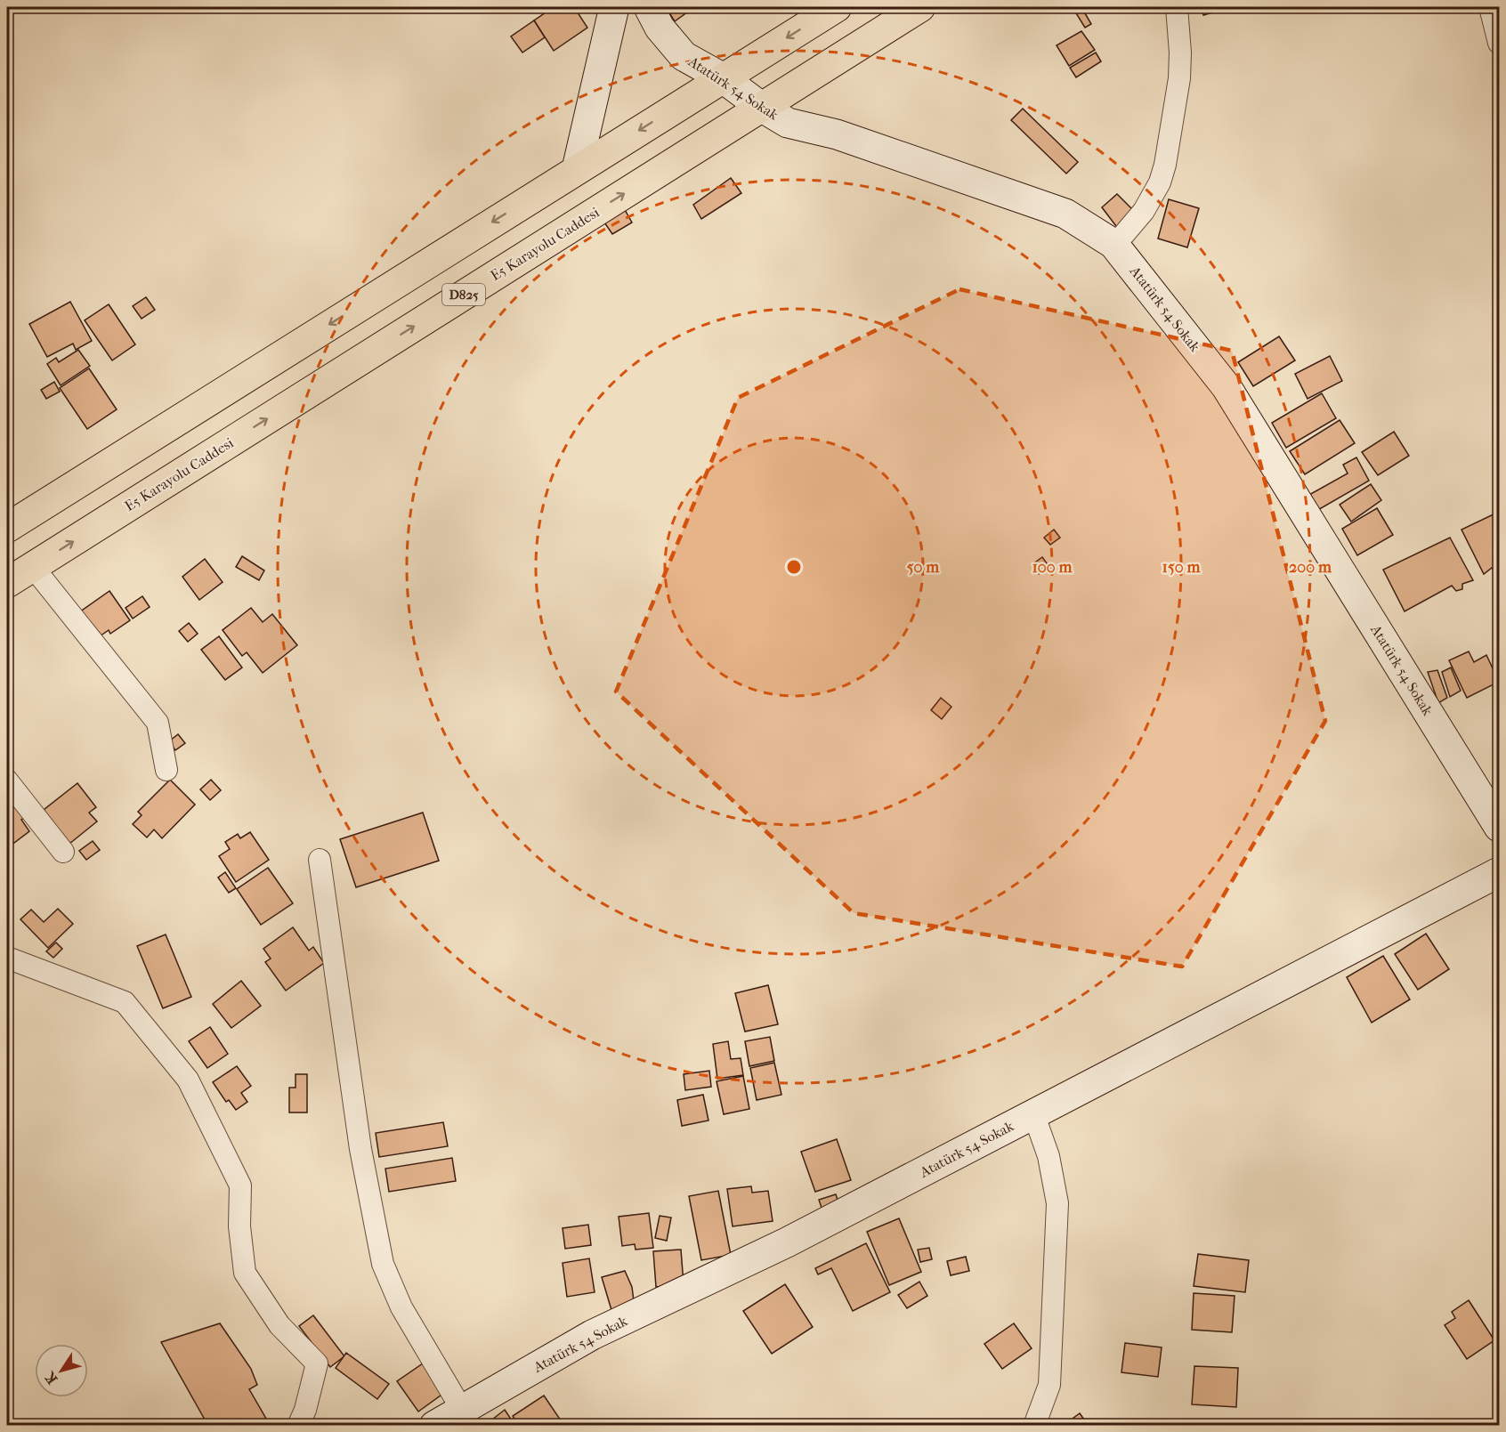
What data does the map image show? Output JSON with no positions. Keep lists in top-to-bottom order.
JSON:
{
  "streets": {
    "highway": ["E5 Karayolu Caddesi", "D825"],
    "street": ["Atatürk 54 Sokak"]
  },
  "crossings": [
    ["Atatürk 54 Sokak", "E5 Karayolu Caddesi"]
  ],
  "north": "bottom left",
  "rings": [
    "50 m",
    "100 m",
    "150 m",
    "200 m"
  ]
}
